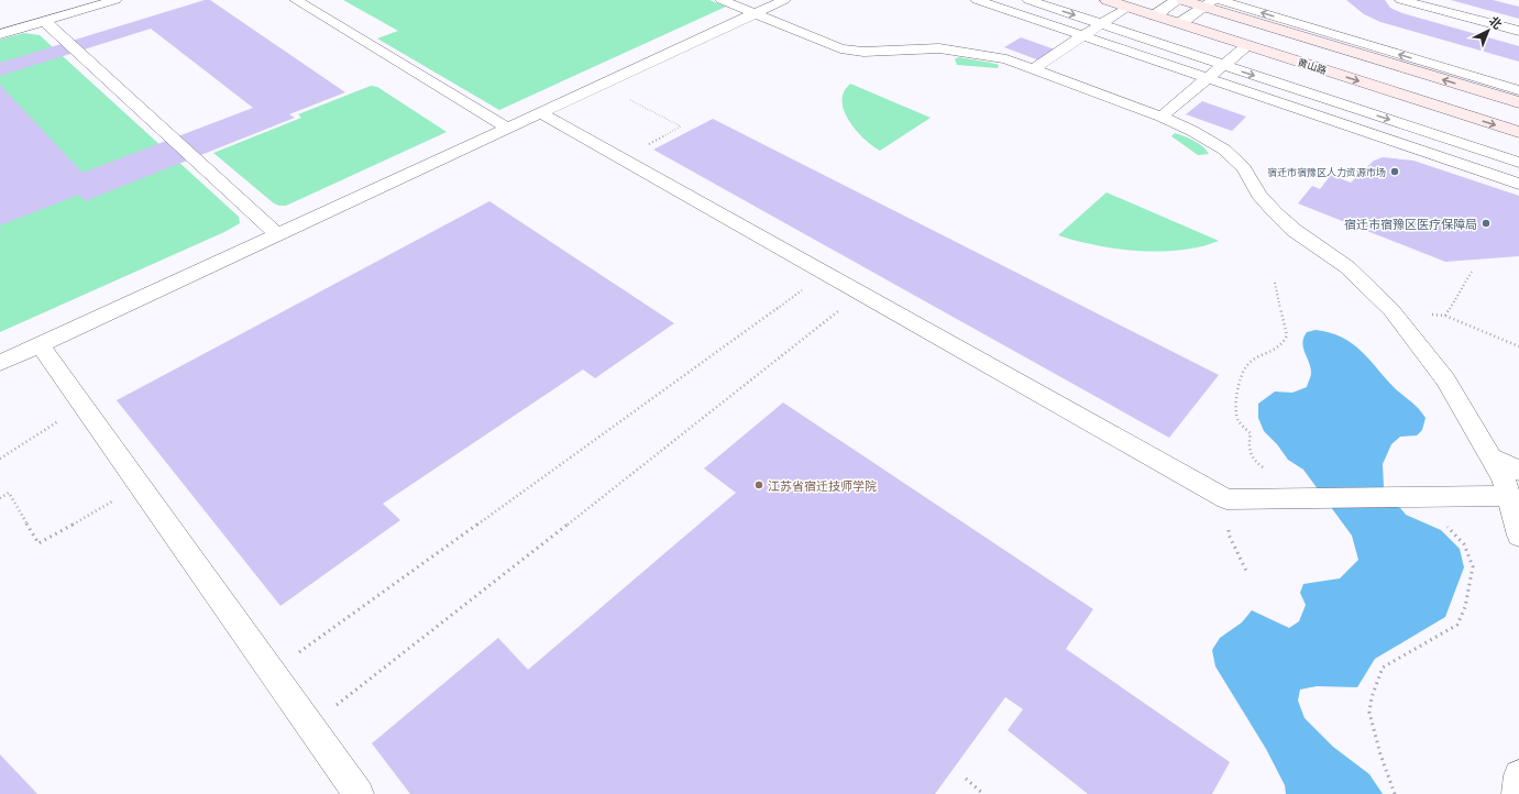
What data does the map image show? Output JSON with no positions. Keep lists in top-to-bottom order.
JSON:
{
  "streets": {
    "main road": ["黄山路"]
  },
  "places": ["宿迁市宿豫区人力资源市场", "宿迁市宿豫区医疗保障局", "江苏省宿迁技师学院"],
  "north": "top right"
}
